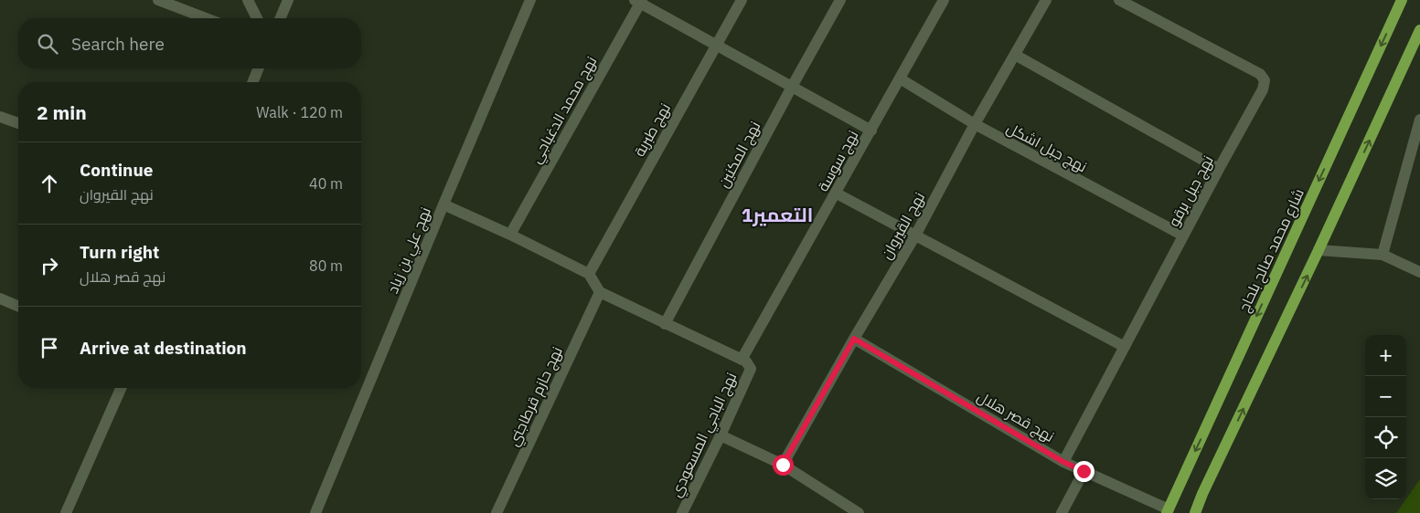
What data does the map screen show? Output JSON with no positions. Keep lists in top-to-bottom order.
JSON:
{
  "streets": {
    "main road": ["شارع محمد صالح بلحاج"],
    "street": [
      "نهج محمد الدغباجي",
      "نهج طبربة",
      "نهج جبل اشكل",
      "نهج المكنين",
      "نهج سوسة",
      "نهج جبل برقو",
      "نهج القيروان",
      "نهج علي بن زياد",
      "نهج حازم قرطاجني",
      "نهج قصر هلال",
      "نهج الباجي المسعودي"
    ]
  },
  "crossings": [
    ["نهج جبل اشكل", "نهج سوسة"],
    ["نهج جبل اشكل", "نهج جبل برقو"],
    ["نهج جبل اشكل", "نهج القيروان"],
    ["نهج سوسة", "نهج الباجي المسعودي"],
    ["نهج جبل برقو", "نهج قصر هلال"],
    ["نهج القيروان", "نهج قصر هلال"],
    ["شارع محمد صالح بلحاج", "نهج قصر هلال"]
  ],
  "districts": ["التعمير1"],
  "page": {
    "search": "Search here",
    "heading": ["2 min", "Walk · 120 m"],
    "list": [
      ["Continue", "نهج القيروان", "40 m"],
      ["Turn right", "نهج قصر هلال", "80 m"],
      "Arrive at destination"
    ],
    "map_buttons": ["+", "−"]
  }
}
